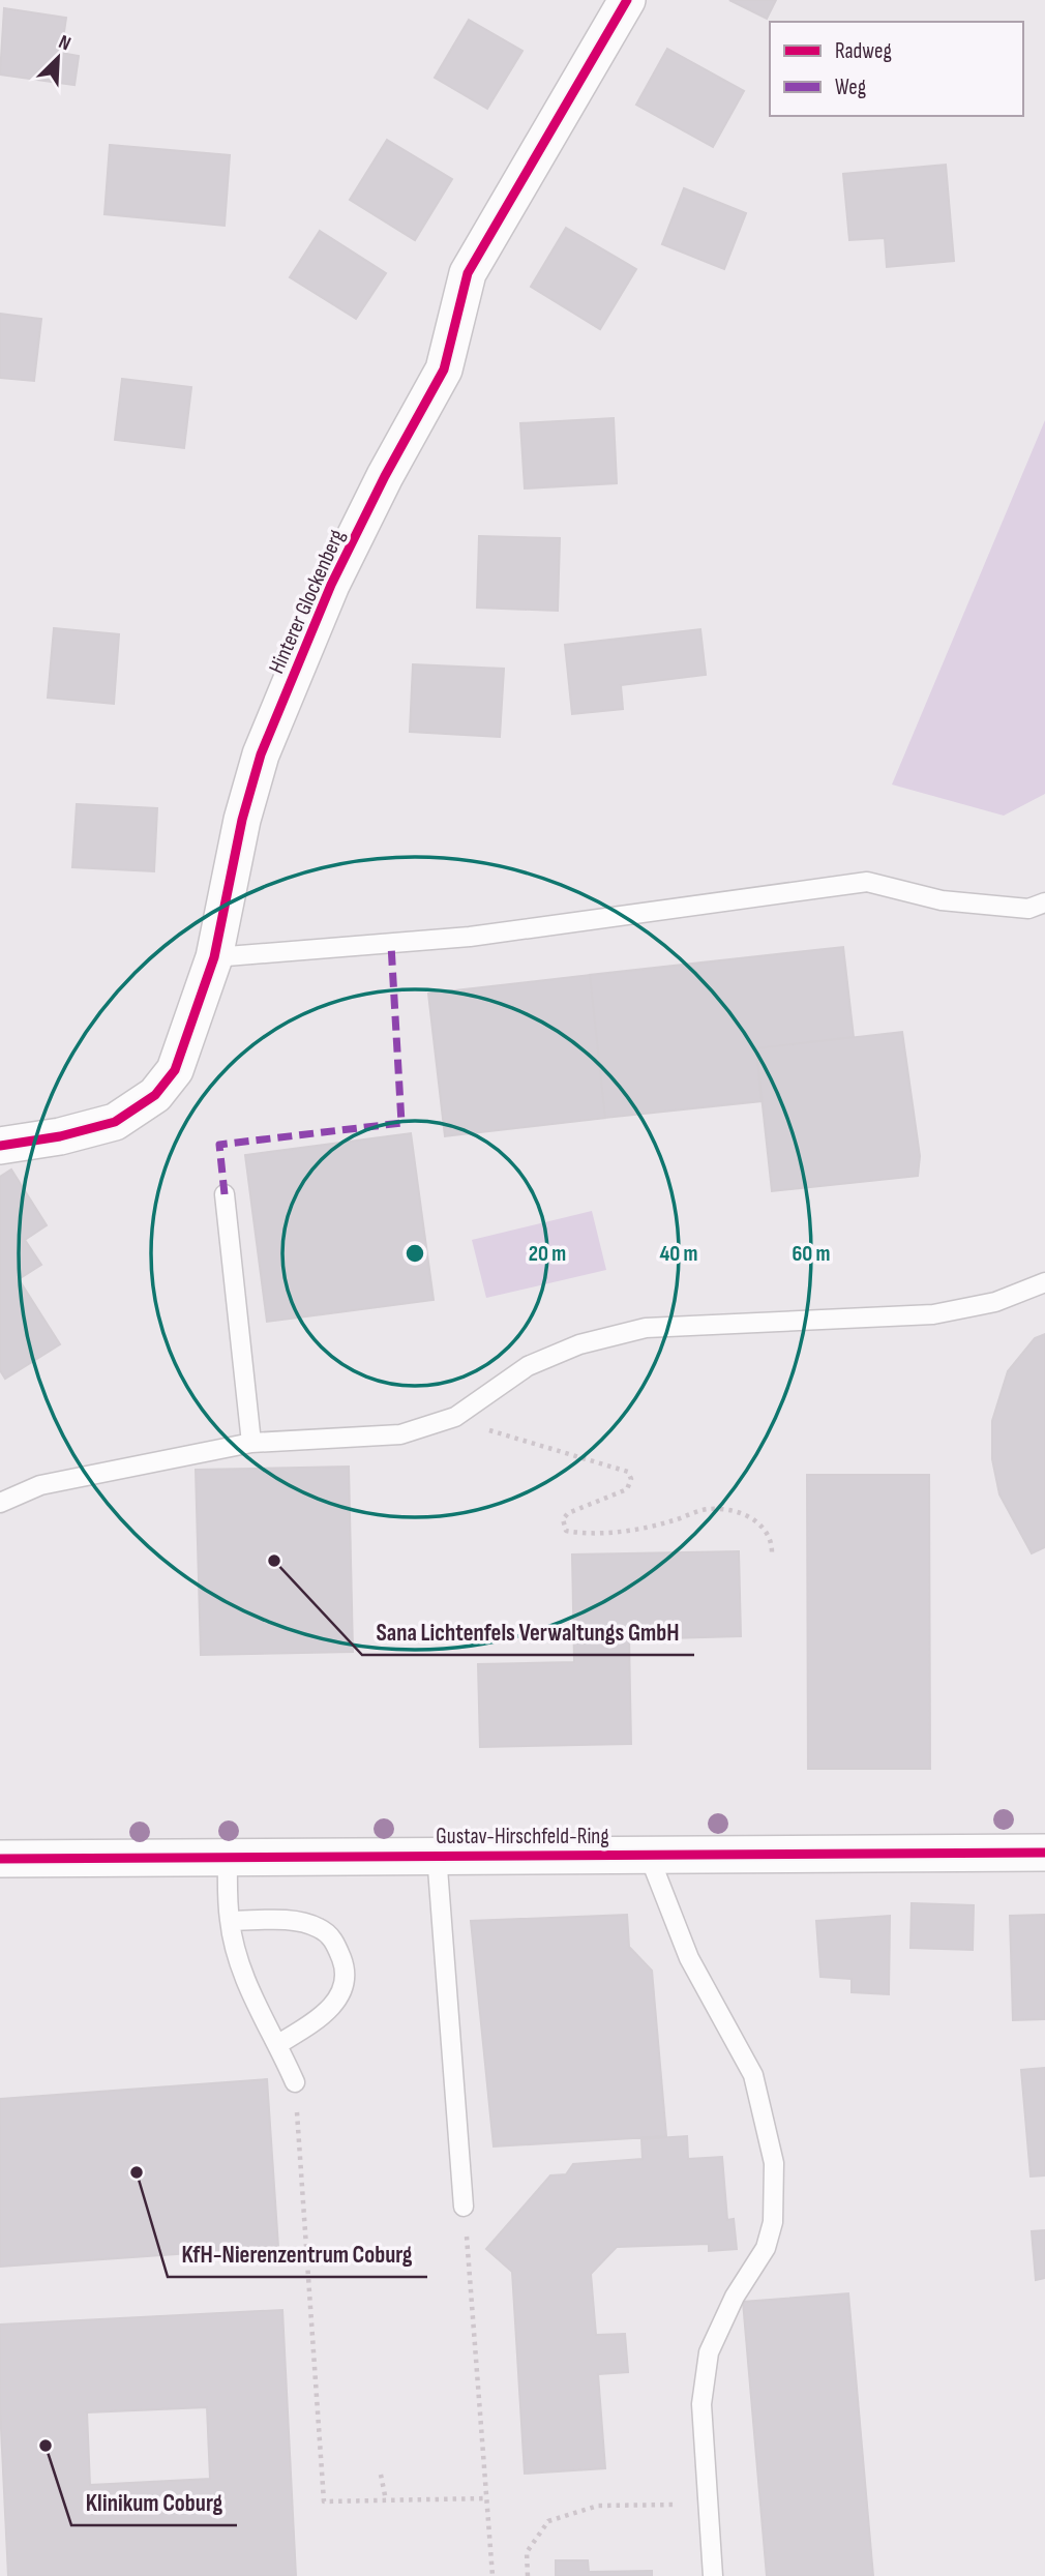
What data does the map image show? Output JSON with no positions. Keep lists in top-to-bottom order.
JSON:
{
  "streets": {
    "street": ["Hinterer Glockenberg", "Gustav-Hirschfeld-Ring"]
  },
  "places": ["Sana Lichtenfels Verwaltungs GmbH", "KfH-Nierenzentrum Coburg", "Klinikum Coburg"],
  "legend": ["Radweg", "Weg"],
  "north": "top right",
  "rings": ["20 m", "40 m", "60 m"]
}
